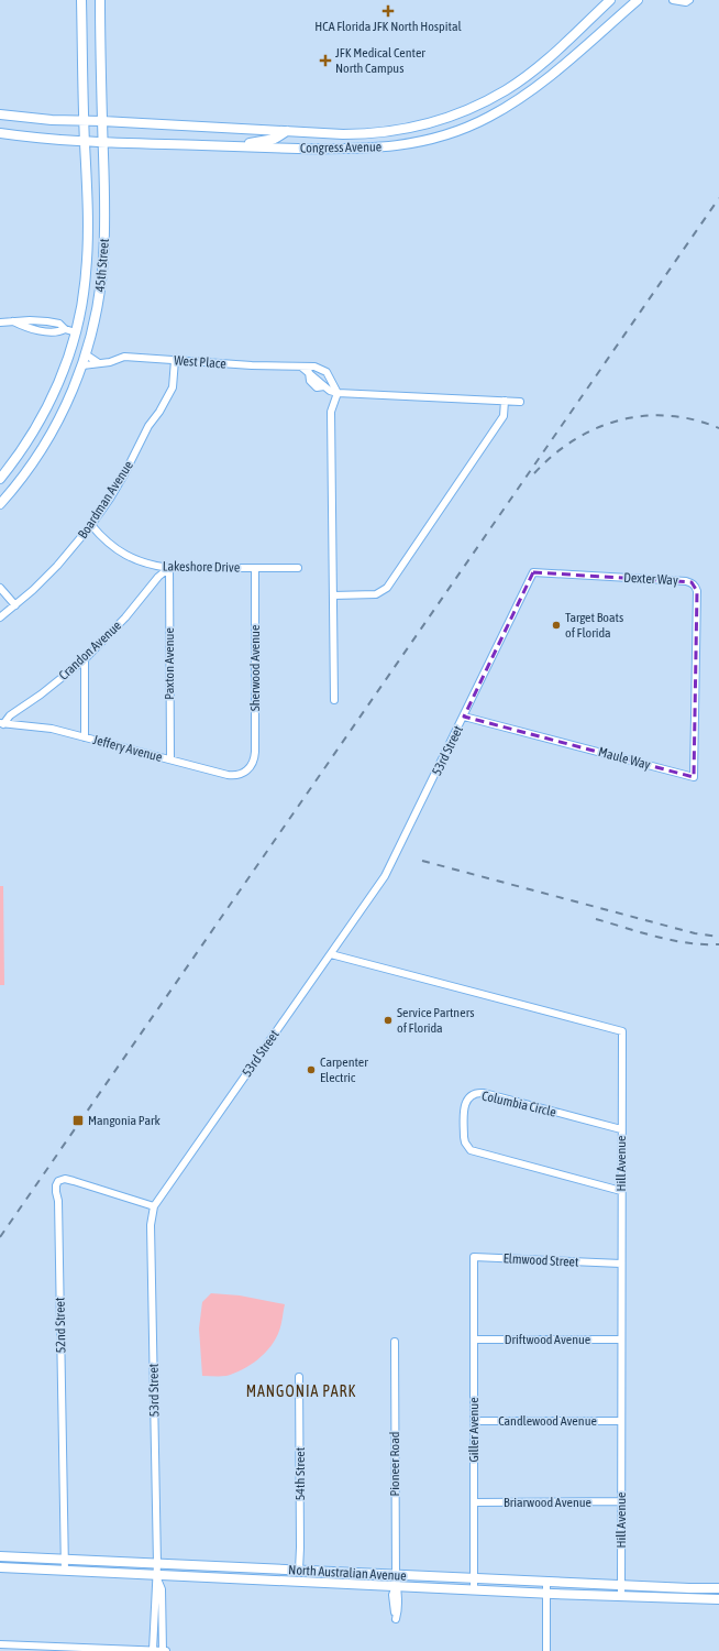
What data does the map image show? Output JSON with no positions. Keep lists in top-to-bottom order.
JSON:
{
  "streets": {
    "main road": ["Congress Avenue", "45th Street", "North Australian Avenue"],
    "street": [
      "West Place",
      "Boardman Avenue",
      "Lakeshore Drive",
      "Dexter Way",
      "Crandon Avenue",
      "Paxton Avenue",
      "Sherwood Avenue",
      "Jeffery Avenue",
      "53rd Street",
      "Maule Way",
      "Columbia Circle",
      "Hill Avenue",
      "Elmwood Street",
      "52nd Street",
      "Driftwood Avenue",
      "Candlewood Avenue",
      "Giller Avenue",
      "Pioneer Road",
      "54th Street",
      "Briarwood Avenue"
    ]
  },
  "crossings": [
    ["Congress Avenue", "45th Street"],
    ["45th Street", "West Place"],
    ["West Place", "Boardman Avenue"],
    ["Boardman Avenue", "Lakeshore Drive"],
    ["Lakeshore Drive", "Crandon Avenue"],
    ["Lakeshore Drive", "Paxton Avenue"],
    ["Lakeshore Drive", "Sherwood Avenue"],
    ["Dexter Way", "53rd Street"],
    ["Dexter Way", "Maule Way"],
    ["Crandon Avenue", "Paxton Avenue"],
    ["Crandon Avenue", "Jeffery Avenue"],
    ["Paxton Avenue", "Jeffery Avenue"],
    ["Sherwood Avenue", "Jeffery Avenue"],
    ["53rd Street", "Maule Way"],
    ["53rd Street", "Hill Avenue"],
    ["53rd Street", "52nd Street"],
    ["53rd Street", "North Australian Avenue"],
    ["Columbia Circle", "Hill Avenue"],
    ["Hill Avenue", "Elmwood Street"],
    ["Hill Avenue", "Driftwood Avenue"],
    ["Hill Avenue", "Candlewood Avenue"],
    ["Hill Avenue", "Briarwood Avenue"],
    ["Hill Avenue", "North Australian Avenue"],
    ["Elmwood Street", "Giller Avenue"],
    ["52nd Street", "North Australian Avenue"],
    ["Driftwood Avenue", "Giller Avenue"],
    ["Candlewood Avenue", "Giller Avenue"],
    ["Giller Avenue", "Briarwood Avenue"],
    ["Giller Avenue", "North Australian Avenue"],
    ["Pioneer Road", "North Australian Avenue"],
    ["54th Street", "North Australian Avenue"]
  ],
  "districts": ["MANGONIA PARK"],
  "places": {
    "health": ["HCA Florida JFK North Hospital", "JFK Medical Center North Campus"],
    "other": ["Target Boats of Florida", "Service Partners of Florida", "Carpenter Electric"],
    "transit": ["Mangonia Park"]
  }
}
